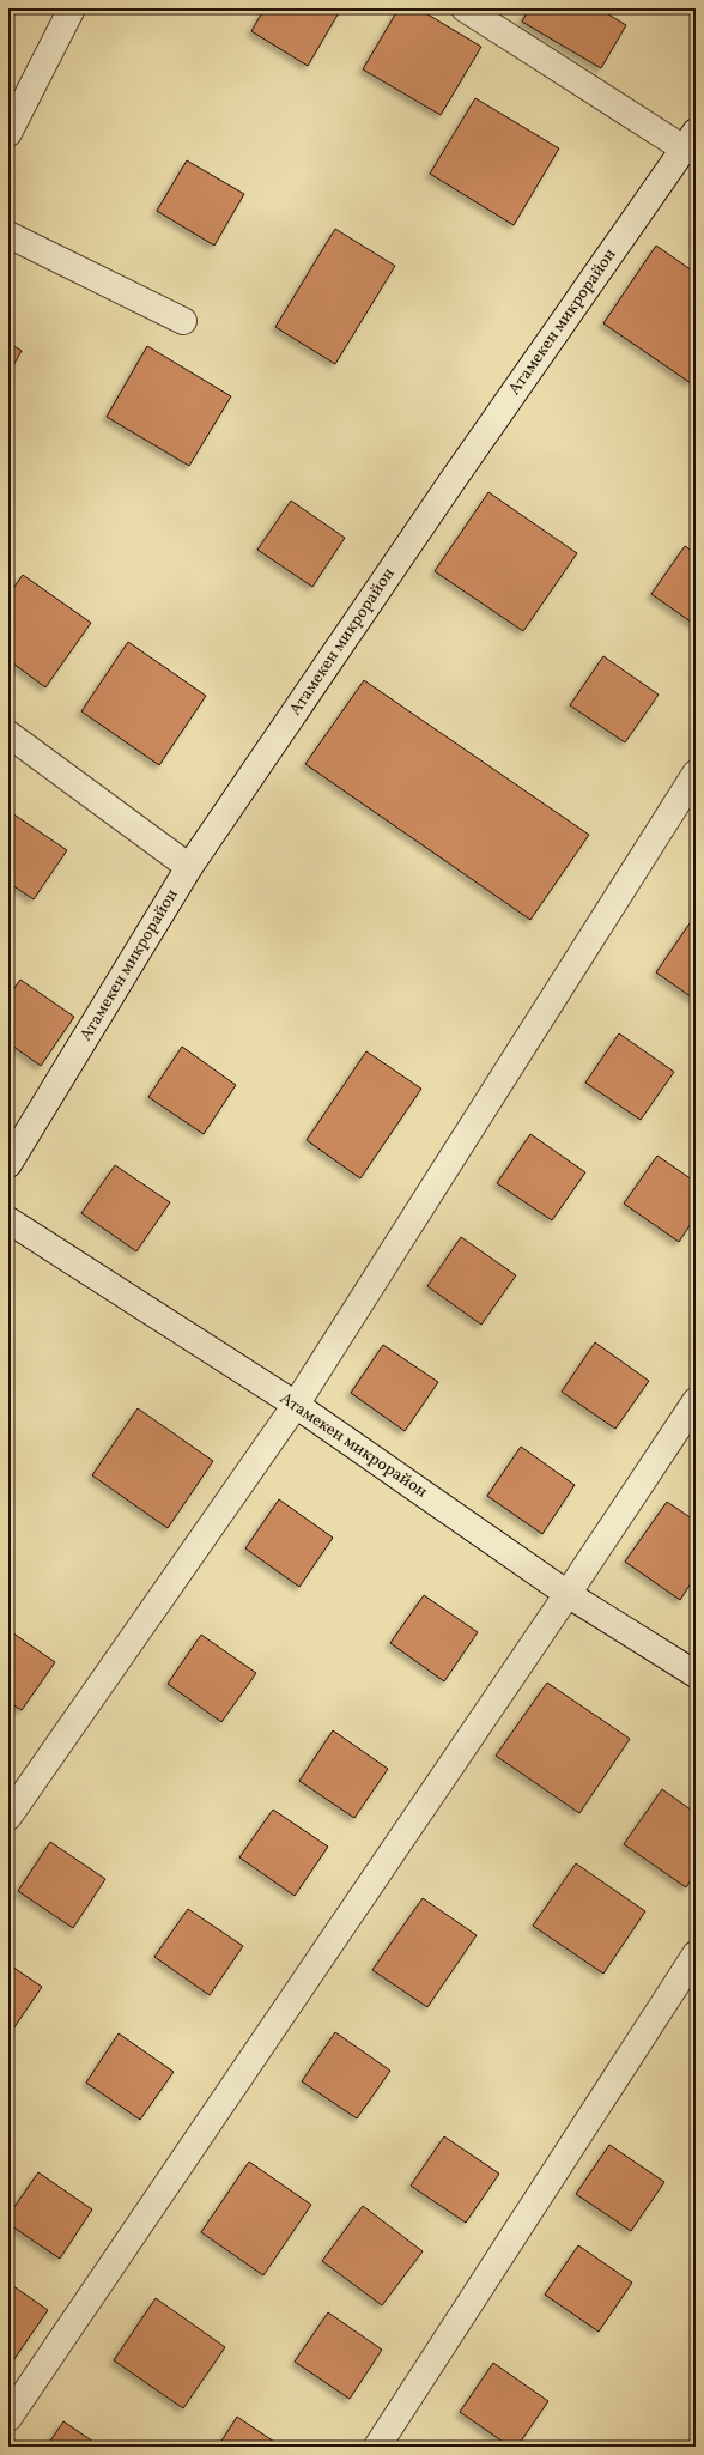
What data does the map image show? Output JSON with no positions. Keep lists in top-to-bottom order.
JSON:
{
  "streets": {
    "street": ["Атамекен микрорайон"]
  }
}
